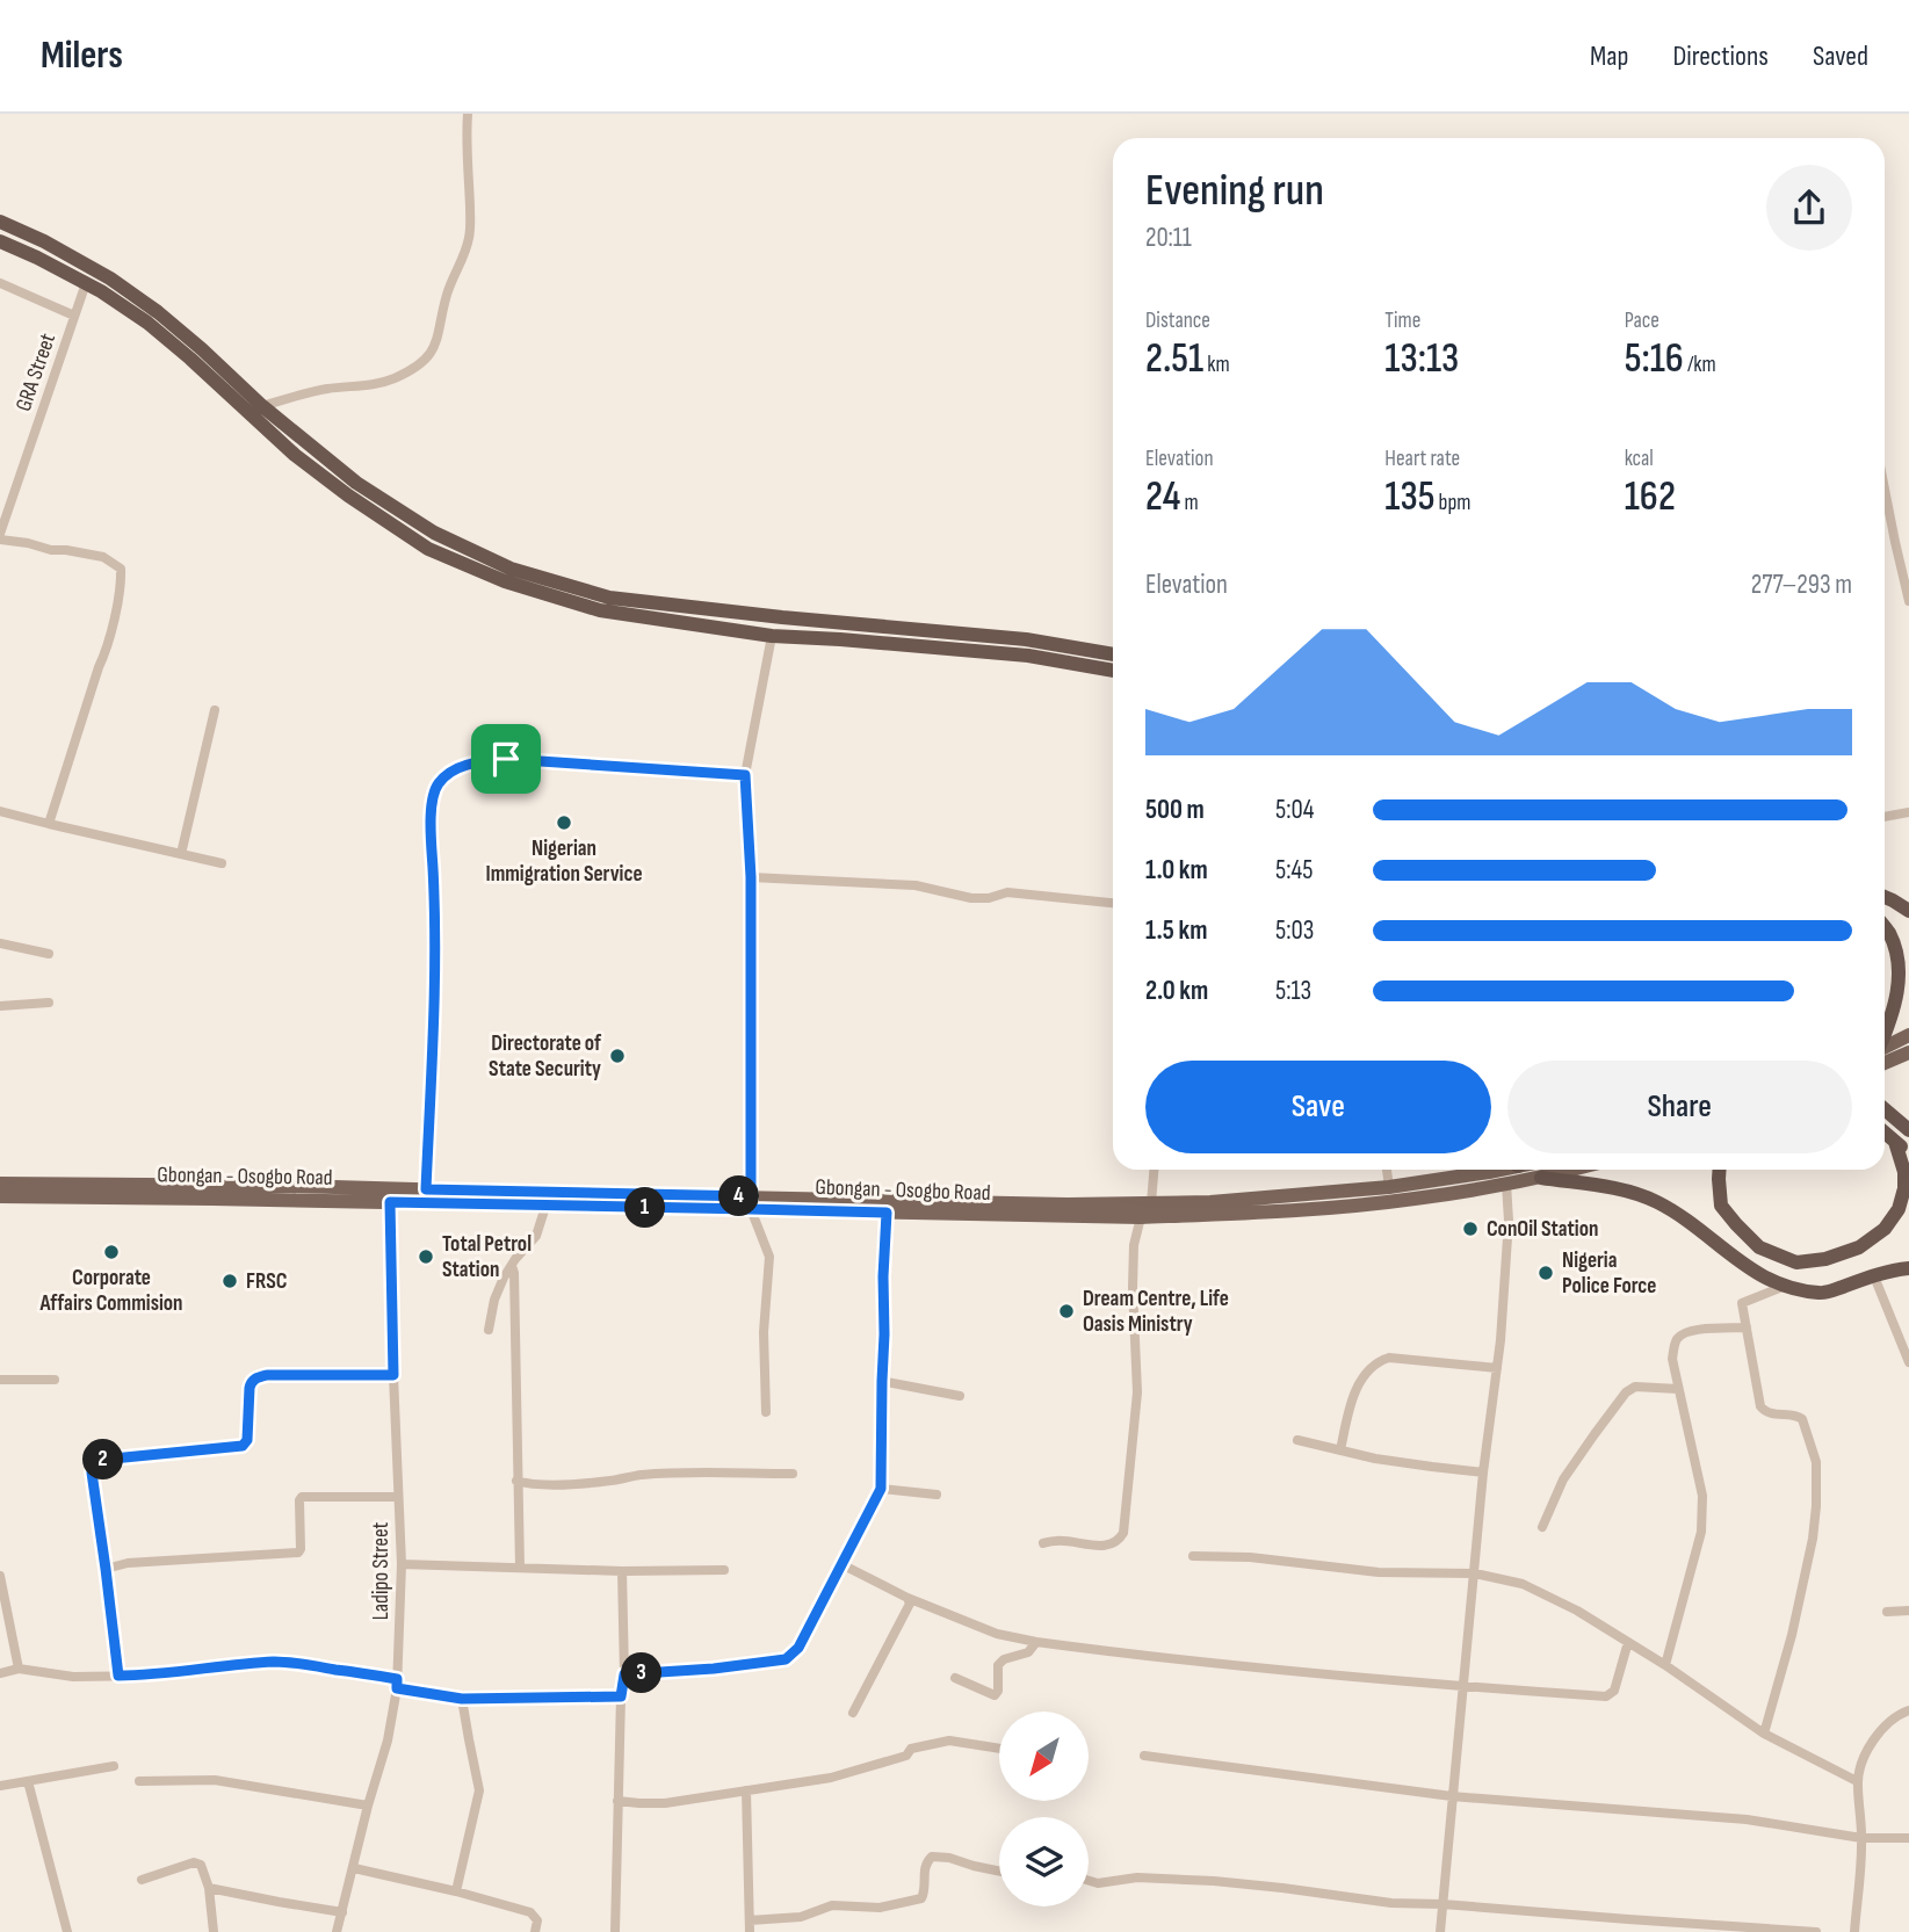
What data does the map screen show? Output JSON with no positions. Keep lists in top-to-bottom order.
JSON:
{
  "streets": {
    "main road": ["Gbongan - Osogbo Road"],
    "street": ["GRA Street", "Ladipo Street"]
  },
  "crossings": [
    ["Gbongan - Osogbo Road", "Ladipo Street"]
  ],
  "places": [
    "Nigerian Immigration Service",
    "Directorate of State Security",
    "ConOil Station",
    "Corporate Affairs Commision",
    "Total Petrol Station",
    "Nigeria Police Force",
    "FRSC",
    "Dream Centre, Life Oasis Ministry"
  ],
  "north": "bottom left",
  "page": {
    "header": "Milers",
    "nav": ["Map", "Directions", "Saved"],
    "heading": ["Evening run", "20:11"],
    "stats": [
      ["Distance", "2.51 km"],
      ["Time", "13:13"],
      ["Pace", "5:16 /km"],
      ["Elevation", "24 m"],
      ["Heart rate", "135 bpm"],
      ["kcal", "162"]
    ],
    "chart": ["Elevation", "277–293 m"],
    "list": [
      {
        "name": "500 m",
        "note": "5:04"
      },
      {
        "name": "1.0 km",
        "note": "5:45"
      },
      {
        "name": "1.5 km",
        "note": "5:03"
      },
      {
        "name": "2.0 km",
        "note": "5:13"
      }
    ],
    "buttons": ["Save", "Share"],
    "pins": [
      "4",
      "1",
      "2",
      "3"
    ]
  }
}
